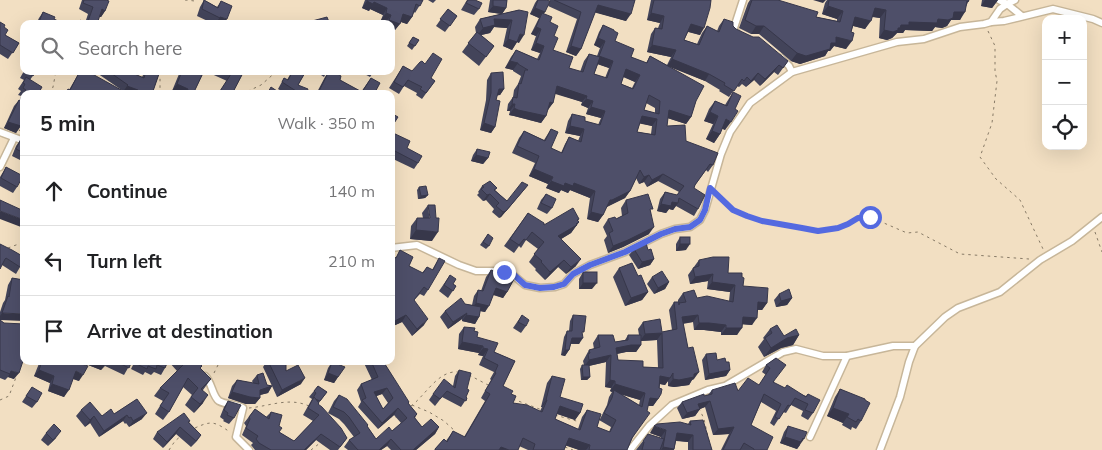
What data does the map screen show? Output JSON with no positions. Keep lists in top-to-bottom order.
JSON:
{
  "page": {
    "map_buttons": ["+", "−"],
    "search": "Search here",
    "heading": ["5 min", "Walk · 350 m"],
    "list": [
      ["Continue", "140 m"],
      ["Turn left", "210 m"],
      "Arrive at destination"
    ]
  }
}
